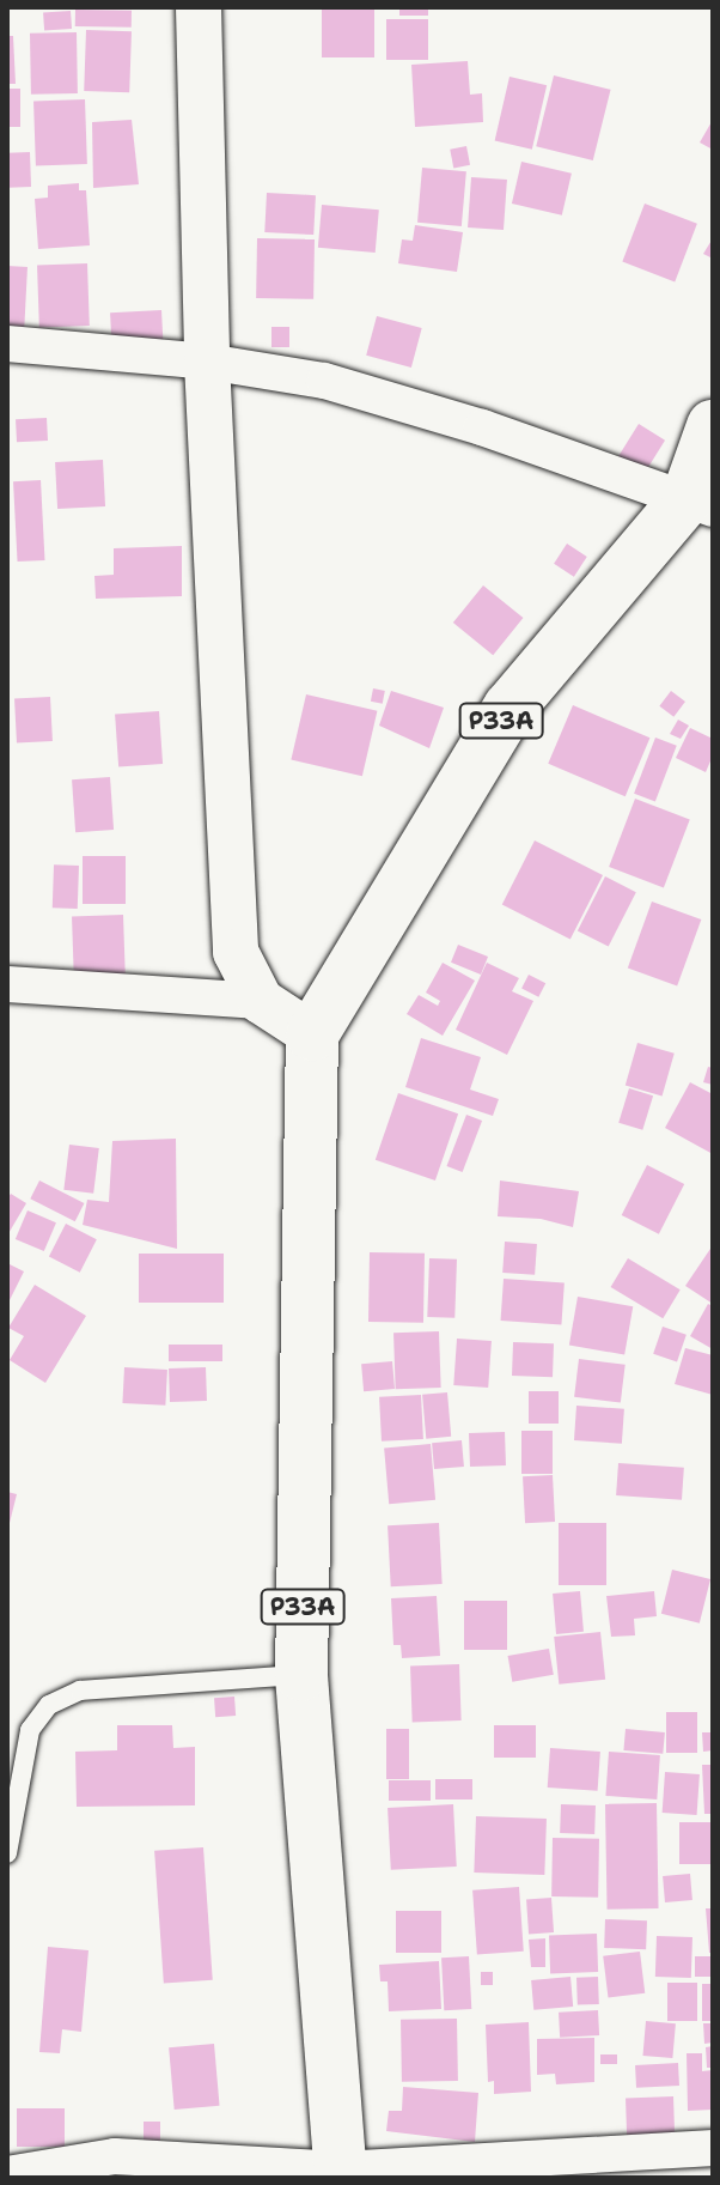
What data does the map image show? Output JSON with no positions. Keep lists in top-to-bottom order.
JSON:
{
  "streets": {
    "main road": ["P33A"]
  }
}
